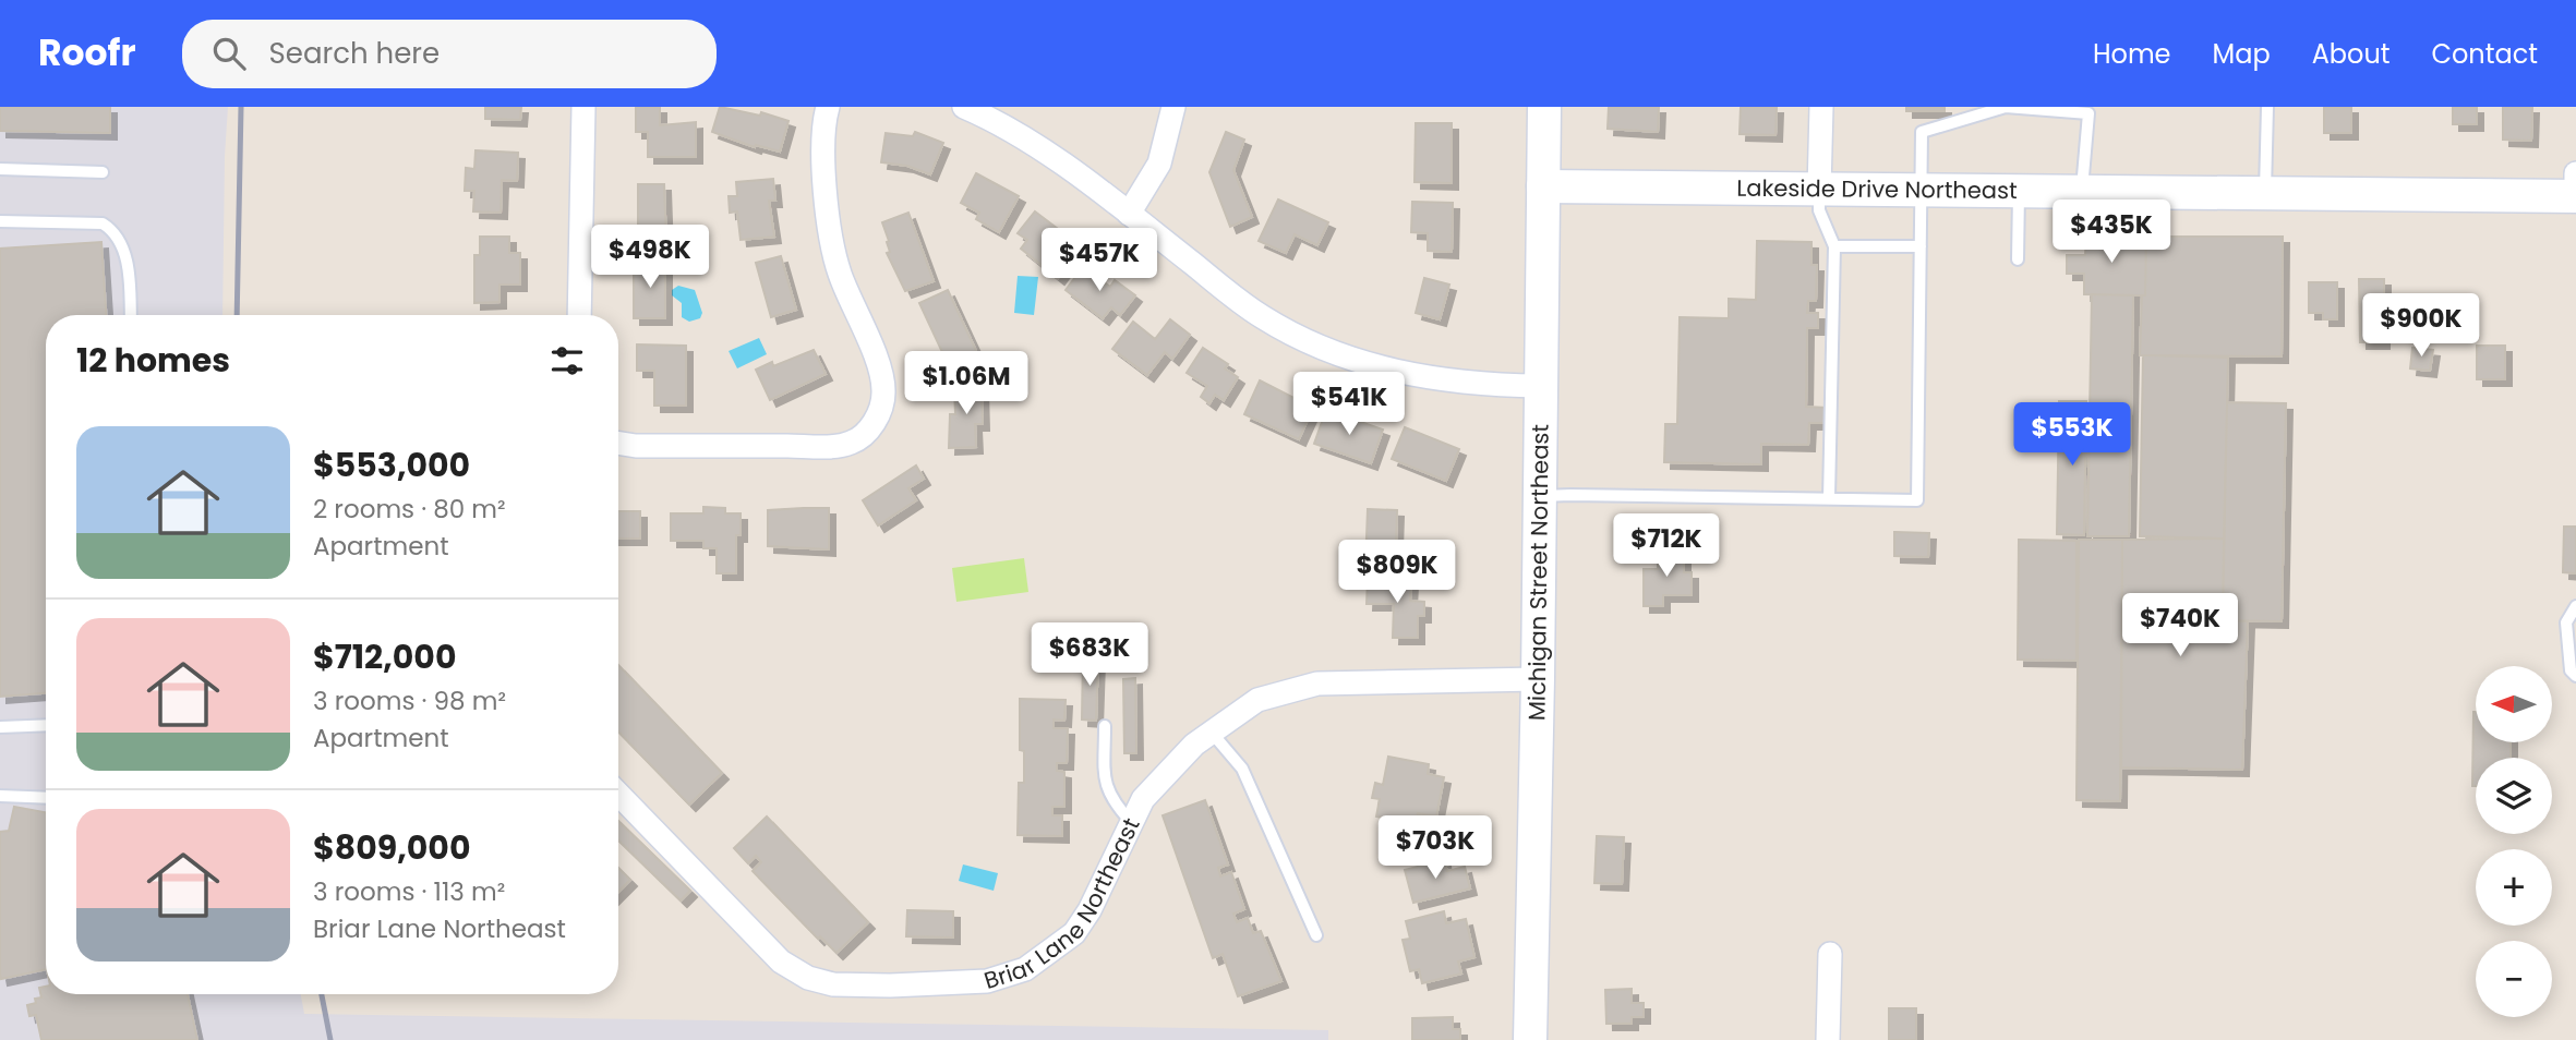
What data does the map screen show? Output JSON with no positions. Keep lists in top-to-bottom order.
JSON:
{
  "streets": {
    "street": ["Lakeside Drive Northeast", "Michigan Street Northeast", "Briar Lane Northeast"]
  },
  "crossings": [
    ["Lakeside Drive Northeast", "Michigan Street Northeast"],
    ["Michigan Street Northeast", "Briar Lane Northeast"]
  ],
  "north": "left",
  "page": {
    "header": "Roofr",
    "search": "Search here",
    "nav": [
      "Home",
      "Map",
      "About",
      "Contact"
    ],
    "price": [
      "$435K",
      "$498K",
      "$457K",
      "$900K",
      "$1.06M",
      "$541K",
      "$553K",
      "$712K",
      "$809K",
      "$740K",
      "$683K",
      "$703K"
    ],
    "heading": "12 homes",
    "list": [
      {
        "name": "$553,000",
        "note": "2 rooms · 80 m² · Apartment"
      },
      {
        "name": "$712,000",
        "note": "3 rooms · 98 m² · Apartment"
      },
      {
        "name": "$809,000",
        "note": "3 rooms · 113 m² · Briar Lane Northeast"
      }
    ],
    "map_buttons": ["+", "−"]
  }
}
